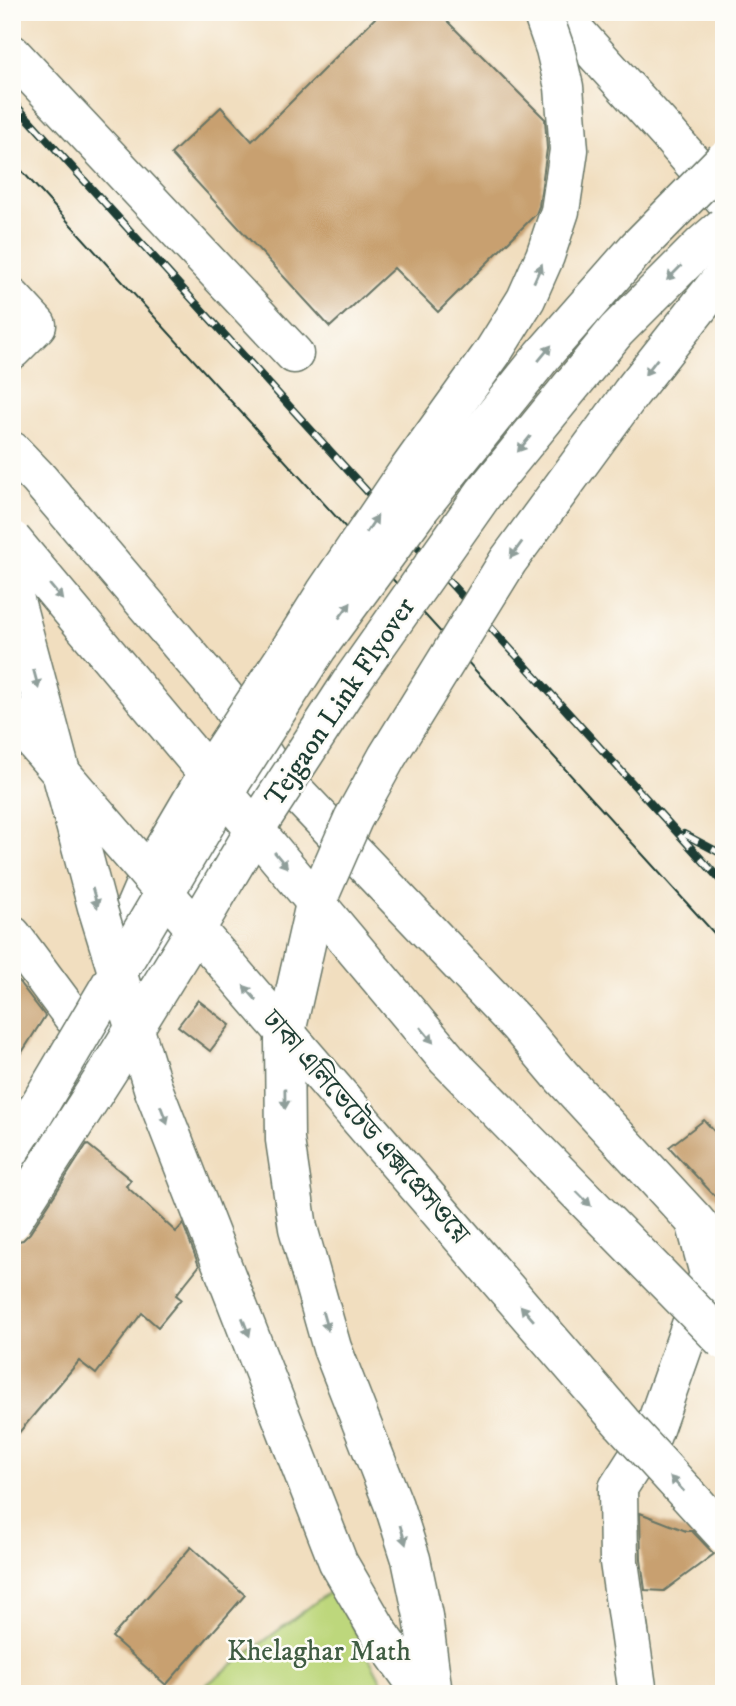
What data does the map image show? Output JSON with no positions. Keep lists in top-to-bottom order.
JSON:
{
  "streets": {
    "main road": ["Tejgaon Link Flyover", "ঢাকা এলিভেটেড এক্সপ্রেসওয়ে"]
  },
  "parks": ["Khelaghar Math"]
}
